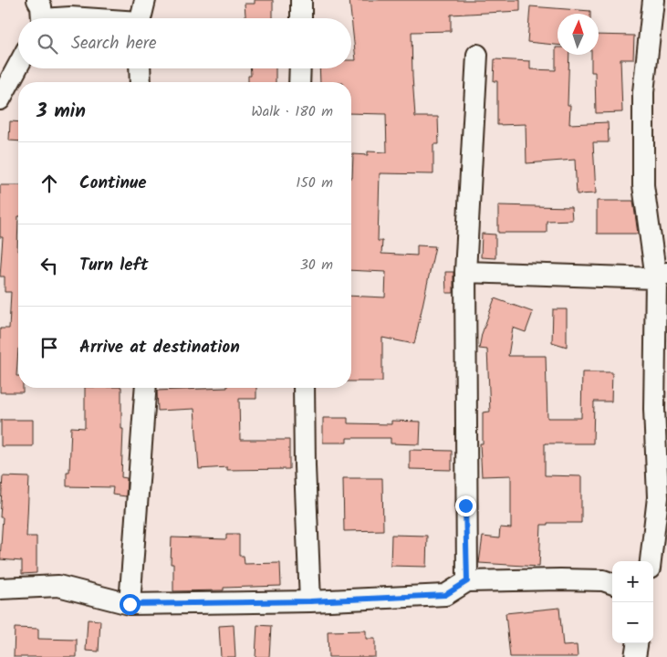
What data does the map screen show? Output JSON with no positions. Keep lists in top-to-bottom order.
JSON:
{
  "north": "top",
  "page": {
    "search": "Search here",
    "heading": ["3 min", "Walk · 180 m"],
    "list": [
      ["Continue", "150 m"],
      ["Turn left", "30 m"],
      "Arrive at destination"
    ],
    "map_buttons": ["+", "−"]
  }
}
